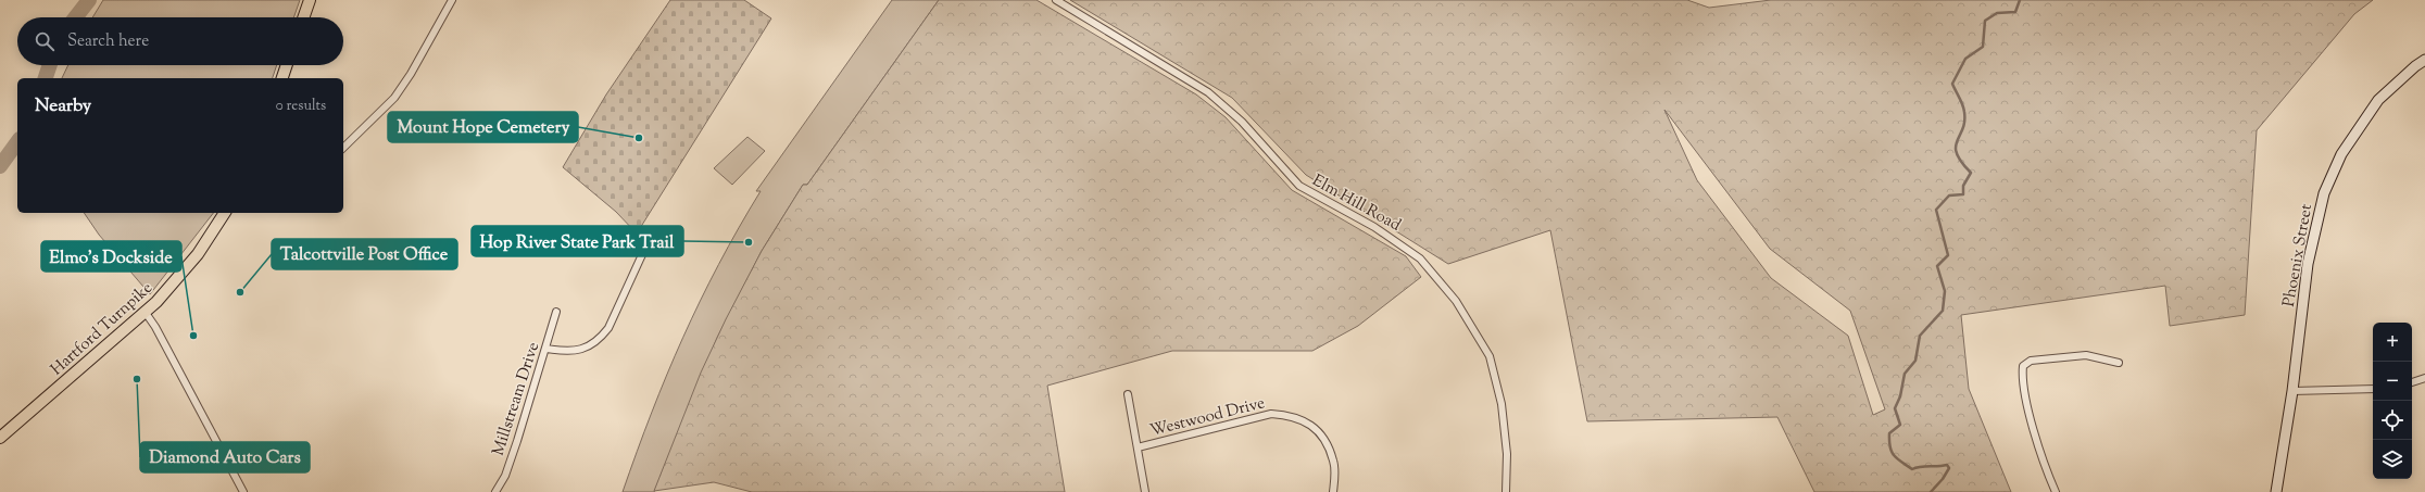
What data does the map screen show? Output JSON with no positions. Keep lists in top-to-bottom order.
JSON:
{
  "streets": {
    "main road": ["Hartford Turnpike"],
    "street": [
      "Elm Hill Road",
      "Phoenix Street",
      "Millstream Drive",
      "Westwood Drive"
    ]
  },
  "places": [
    "Mount Hope Cemetery",
    "Hop River State Park Trail",
    "Talcottville Post Office",
    "Elmo's Dockside",
    "Diamond Auto Cars"
  ],
  "page": {
    "search": "Search here",
    "heading": ["Nearby", "0 results"],
    "map_buttons": ["+", "−"]
  }
}
